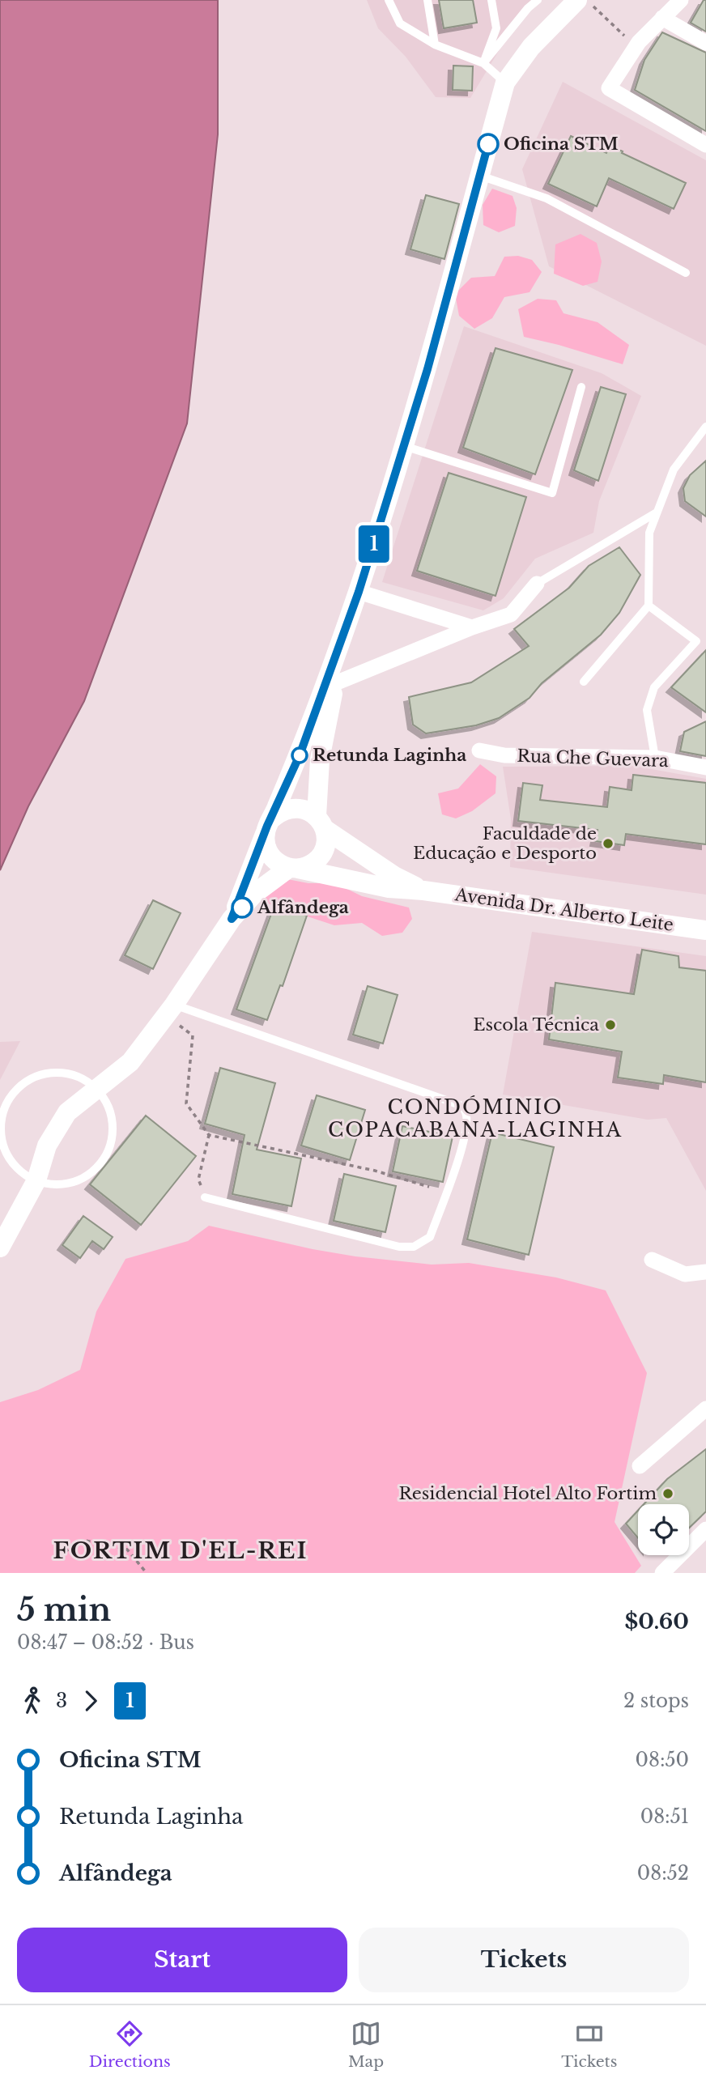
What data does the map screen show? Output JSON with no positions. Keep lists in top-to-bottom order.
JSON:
{
  "streets": {
    "street": ["Rua Che Guevara", "Avenida Dr. Alberto Leite"]
  },
  "districts": ["CONDÓMINIO COPACABANA-LAGINHA", "FORTIM D'EL-REI"],
  "places": [
    "Oficina STM",
    "Retunda Laginha",
    "Faculdade de Educação e Desporto",
    "Alfândega",
    "Escola Técnica",
    "Residencial Hotel Alto Fortim"
  ],
  "lines": ["bus line 1"],
  "page": {
    "on_map": "1",
    "heading": ["5 min", "08:47 – 08:52 · Bus", "$0.60"],
    "legs": ["3", "1", "2 stops"],
    "list": [
      {
        "name": "Oficina STM",
        "value": "08:50"
      },
      {
        "name": "Retunda Laginha",
        "value": "08:51"
      },
      {
        "name": "Alfândega",
        "value": "08:52"
      }
    ],
    "buttons": ["Start", "Tickets"],
    "tabs": ["Directions", "Map", "Tickets"]
  }
}
